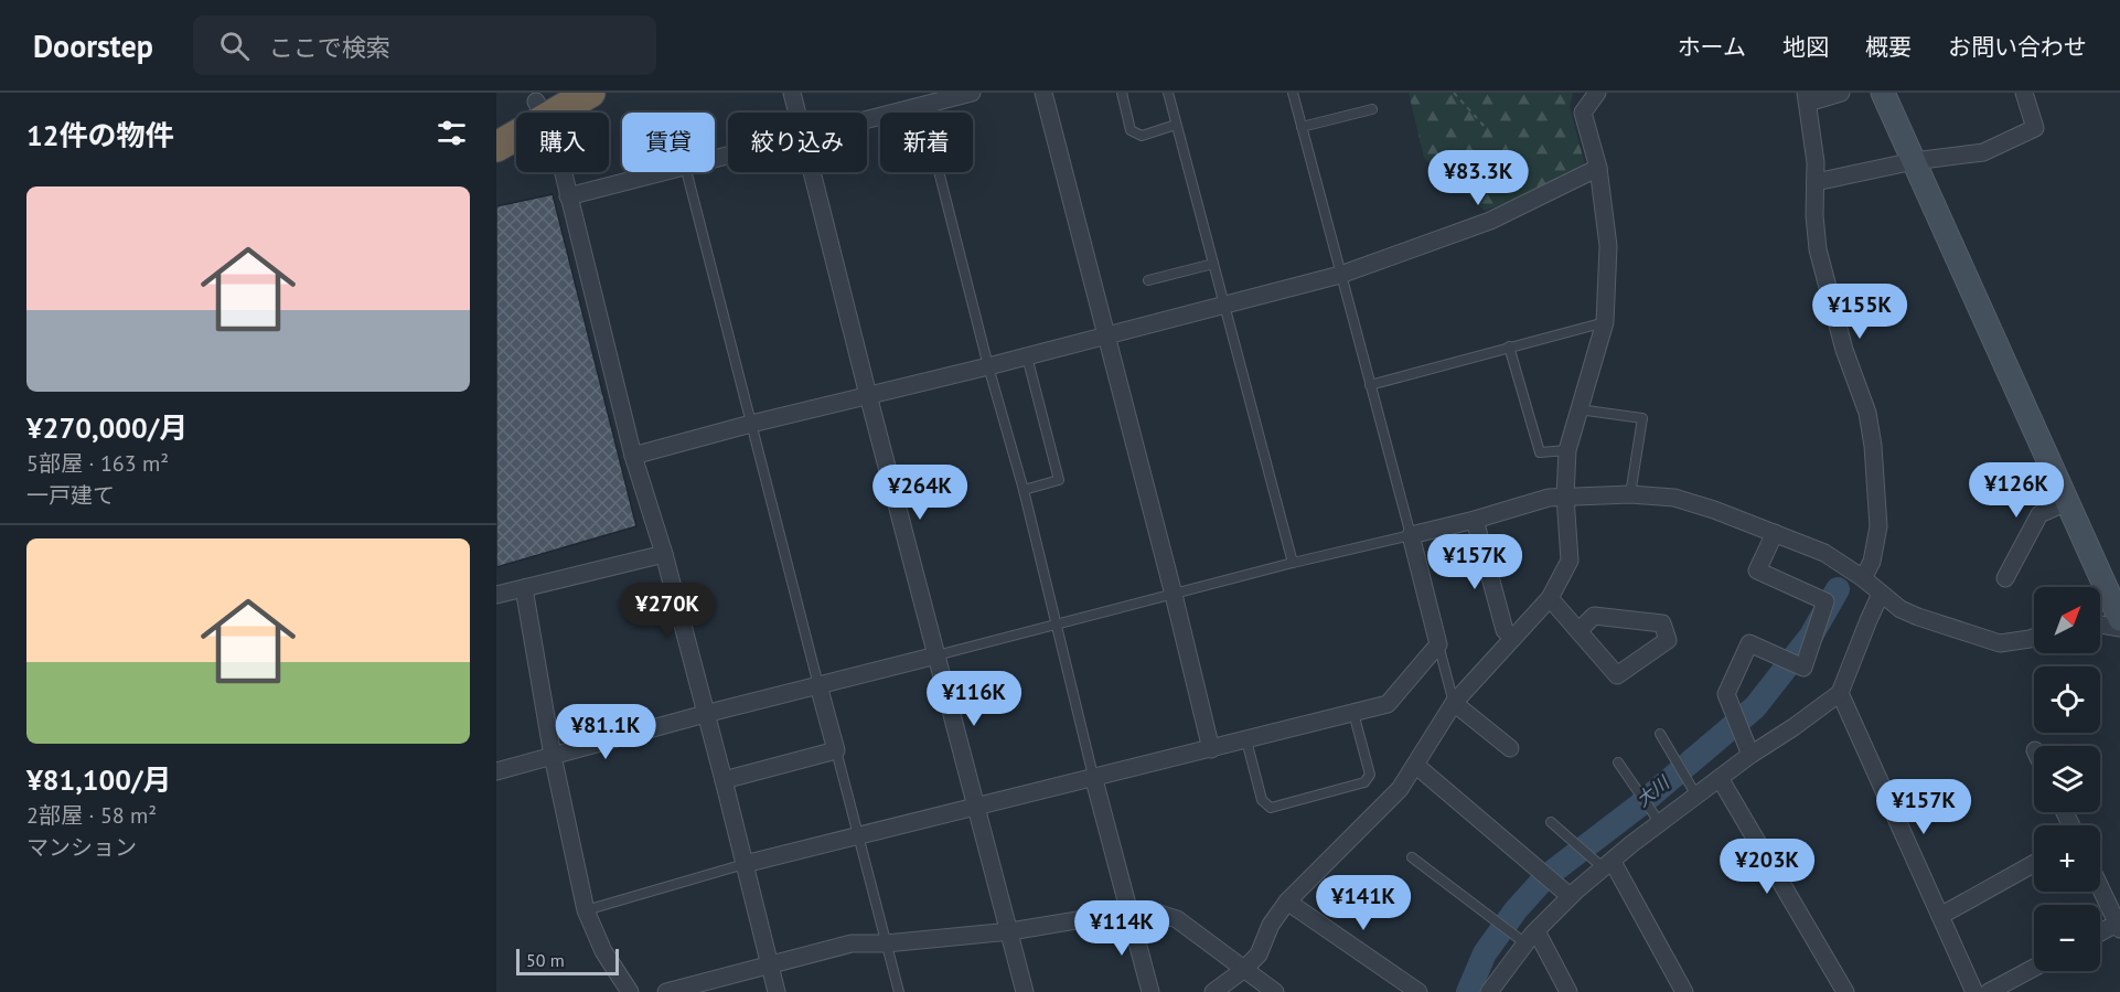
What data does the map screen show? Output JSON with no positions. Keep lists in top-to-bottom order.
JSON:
{
  "water": ["大川"],
  "scale_bar": "50 m",
  "north": "top right",
  "page": {
    "header": "Doorstep",
    "search": "ここで検索",
    "nav": [
      "ホーム",
      "地図",
      "概要",
      "お問い合わせ"
    ],
    "heading": "12件の物件",
    "chip": [
      "購入",
      "賃貸",
      "絞り込み",
      "新着"
    ],
    "price": [
      "¥83.3K",
      "¥155K",
      "¥126K",
      "¥264K",
      "¥157K",
      "¥270K",
      "¥116K",
      "¥81.1K",
      "¥157K",
      "¥203K",
      "¥141K",
      "¥114K"
    ],
    "list": [
      {
        "name": "¥270,000/月",
        "note": "5部屋 · 163 m² · 一戸建て"
      },
      {
        "name": "¥81,100/月",
        "note": "2部屋 · 58 m² · マンション"
      }
    ],
    "map_buttons": ["+", "−"],
    "scale": "50 m"
  }
}
